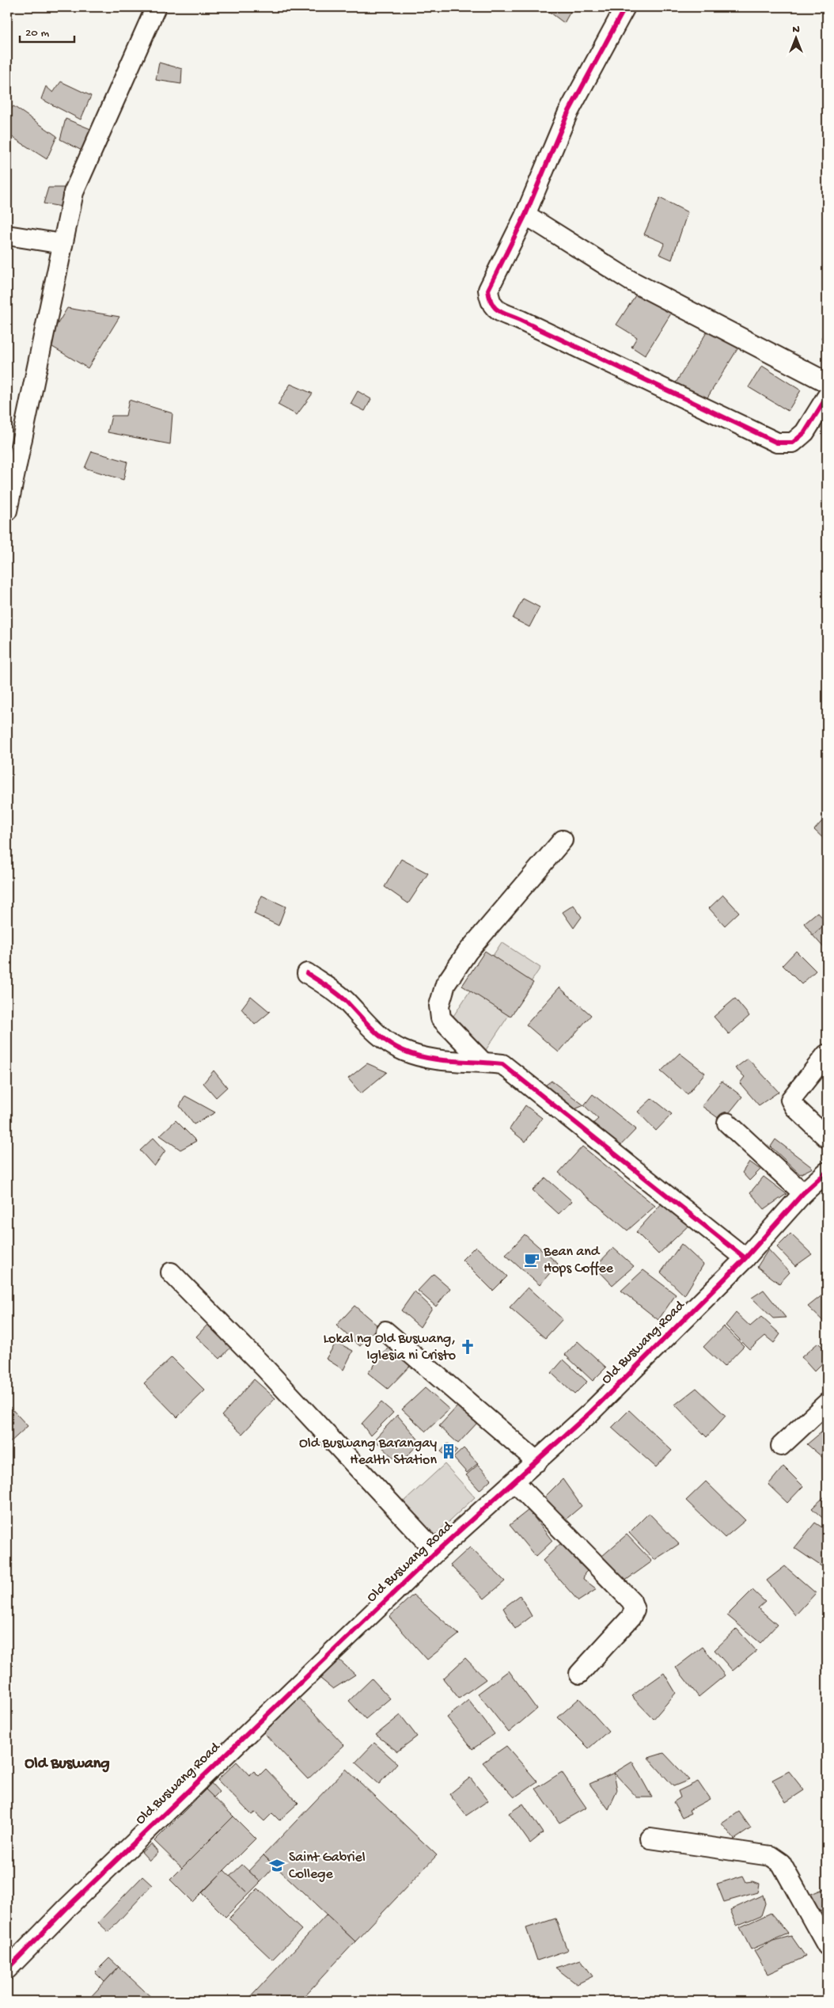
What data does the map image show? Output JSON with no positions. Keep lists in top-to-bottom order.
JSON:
{
  "streets": {
    "street": ["Old Buswang Road"]
  },
  "districts": ["Old Buswang"],
  "places": {
    "cafe": ["Bean and Hops Coffee"],
    "church": ["Lokal ng Old Buswang, Iglesia ni Cristo"],
    "building": ["Old Buswang Barangay Health Station"],
    "school or university": ["Saint Gabriel College"]
  },
  "scale_bar": "20 m",
  "north": "top"
}
